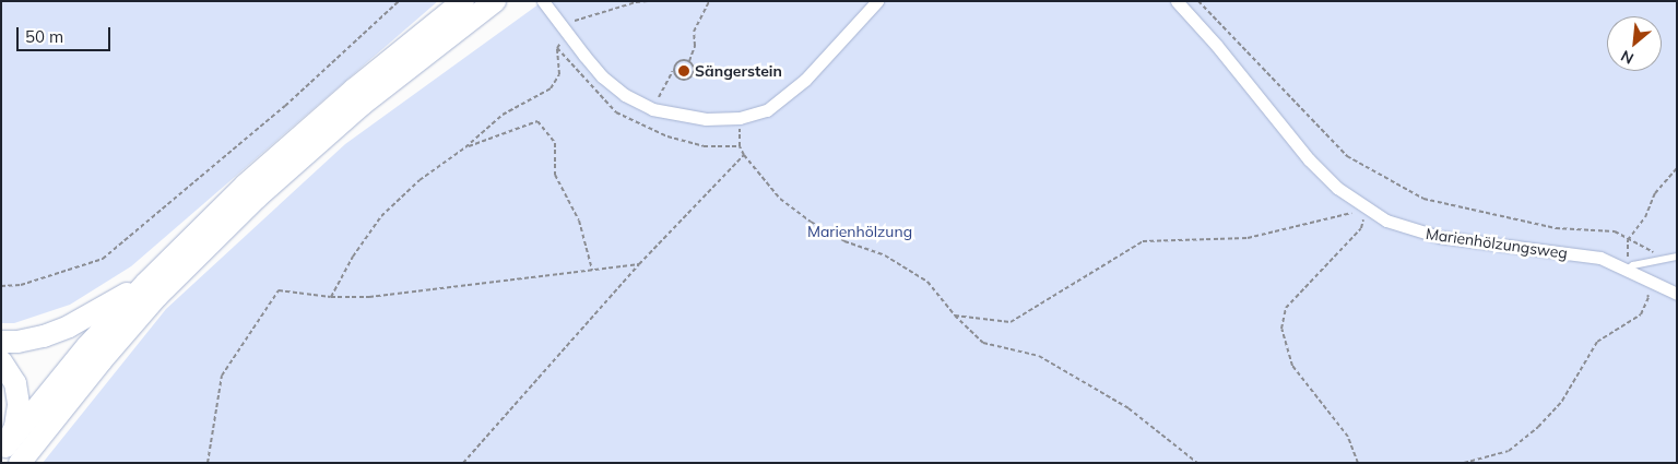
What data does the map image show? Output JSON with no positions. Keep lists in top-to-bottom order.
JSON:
{
  "streets": {
    "street": ["Marienhölzungsweg"]
  },
  "parks": ["Marienhölzung"],
  "places": ["Sängerstein"],
  "scale_bar": "50 m",
  "north": "bottom left"
}
